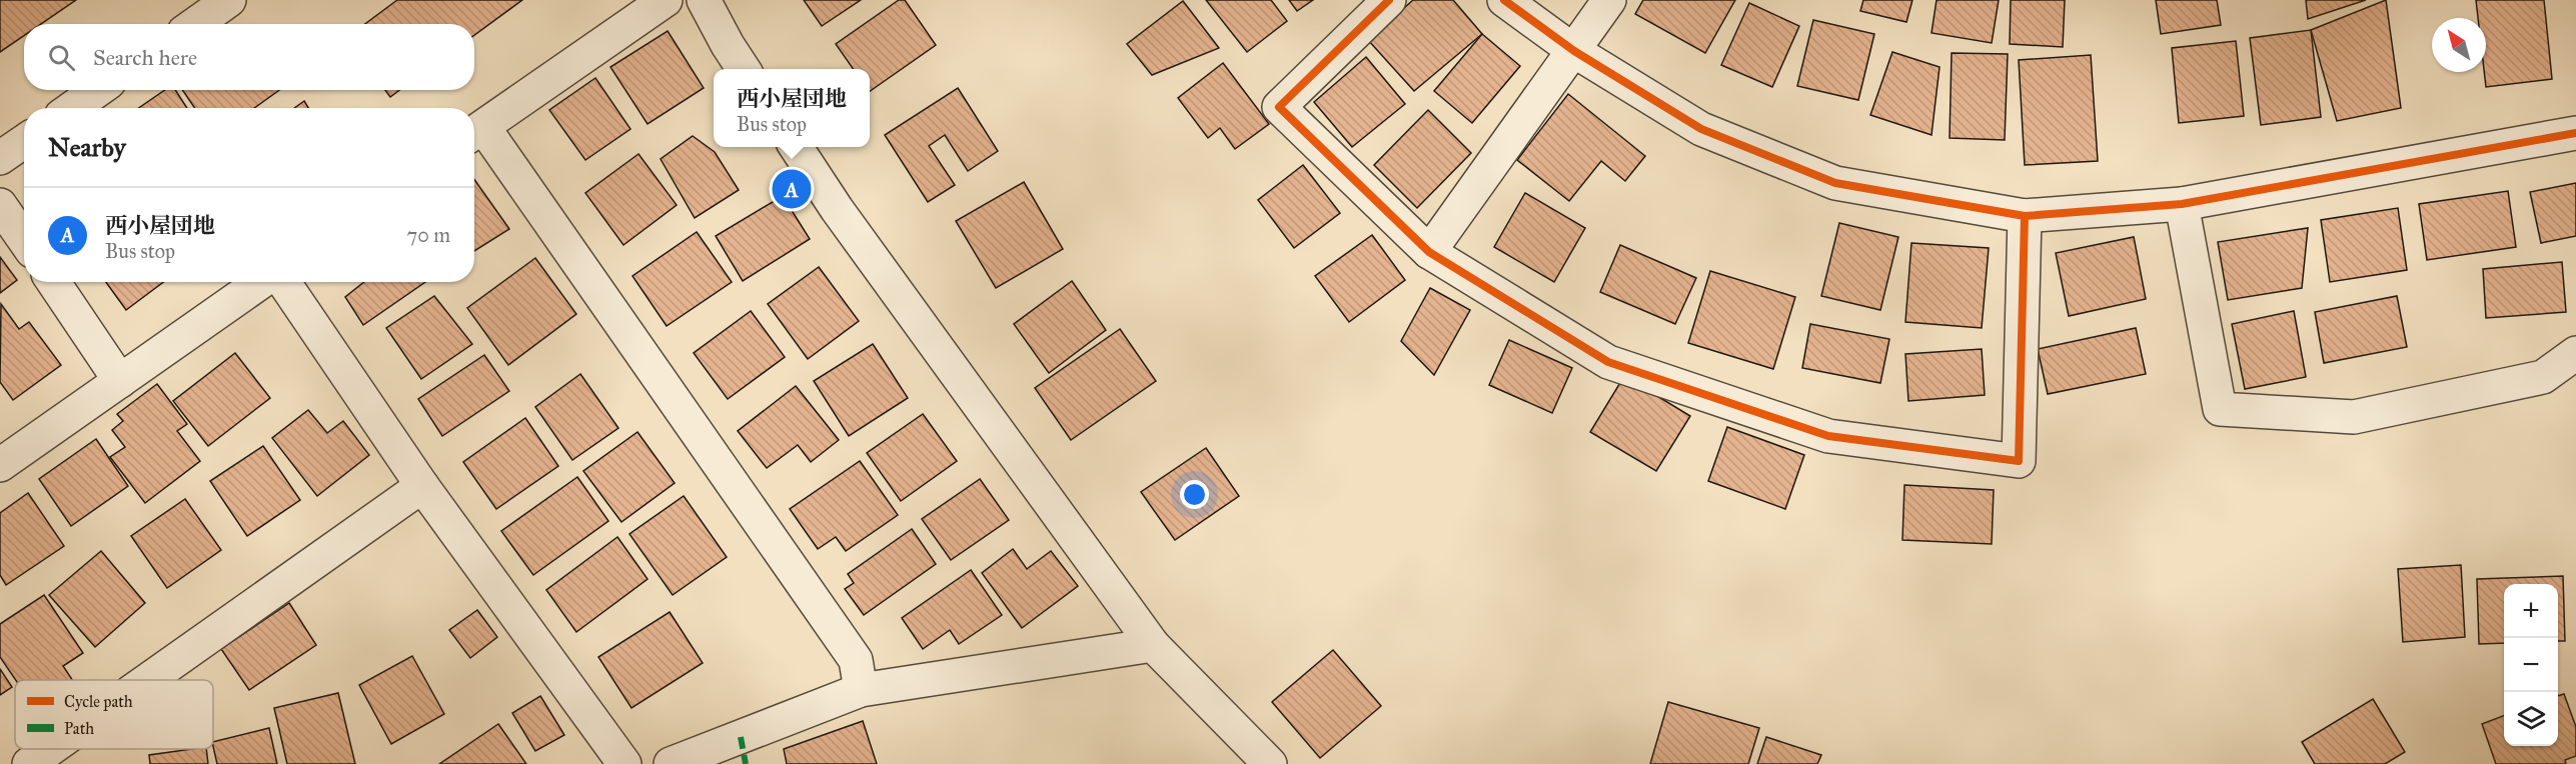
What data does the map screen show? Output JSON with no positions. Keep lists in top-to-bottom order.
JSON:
{
  "legend": ["Cycle path", "Path"],
  "north": "top left",
  "page": {
    "search": "Search here",
    "popup": ["西小屋団地", "Bus stop"],
    "heading": "Nearby",
    "pins": "A",
    "list": [
      {
        "mark": "A",
        "name": "西小屋団地",
        "note": "Bus stop",
        "value": "70 m"
      }
    ],
    "map_buttons": ["+", "−"]
  }
}
